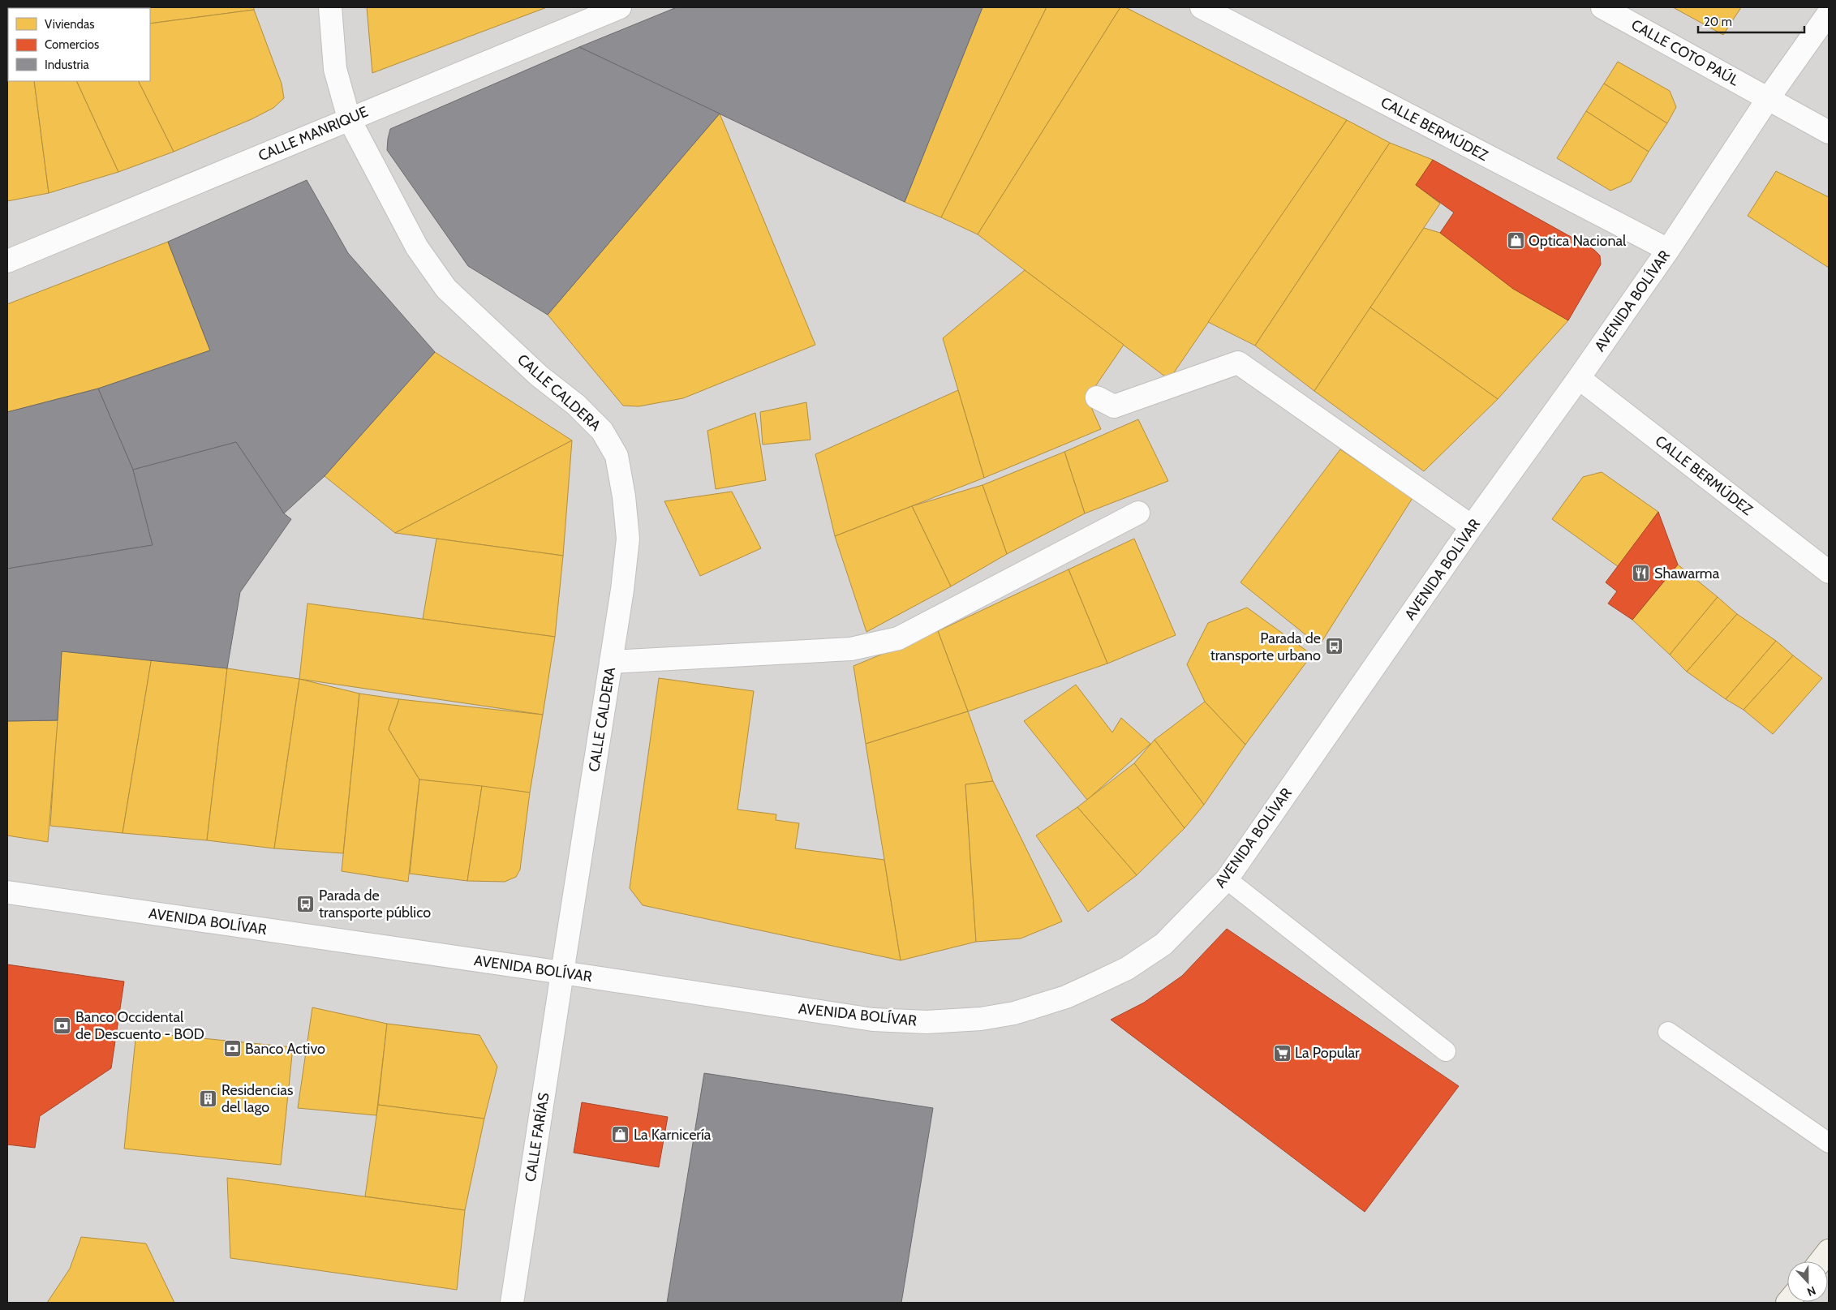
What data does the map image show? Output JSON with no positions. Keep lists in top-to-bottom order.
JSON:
{
  "streets": {
    "street": [
      "CALLE COTO PAÚL",
      "CALLE BERMÚDEZ",
      "CALLE MANRIQUE",
      "AVENIDA BOLÍVAR",
      "CALLE CALDERA",
      "CALLE FARÍAS"
    ]
  },
  "crossings": [
    ["CALLE COTO PAÚL", "AVENIDA BOLÍVAR"],
    ["CALLE BERMÚDEZ", "AVENIDA BOLÍVAR"],
    ["CALLE MANRIQUE", "CALLE CALDERA"],
    ["AVENIDA BOLÍVAR", "CALLE CALDERA"],
    ["AVENIDA BOLÍVAR", "CALLE FARÍAS"],
    ["CALLE CALDERA", "CALLE FARÍAS"]
  ],
  "places": {
    "shop": ["Optica Nacional", "La Karnicería"],
    "restaurant": ["Shawarma"],
    "bus stop": ["Parada de transporte urbano", "Parada de transporte público"],
    "bank": ["Banco Occidental de Descuento - BOD", "Banco Activo"],
    "supermarket": ["La Popular"],
    "building": ["Residencias del lago"]
  },
  "legend": ["Viviendas", "Comercios", "Industria"],
  "scale_bar": "20 m",
  "north": "bottom"
}
